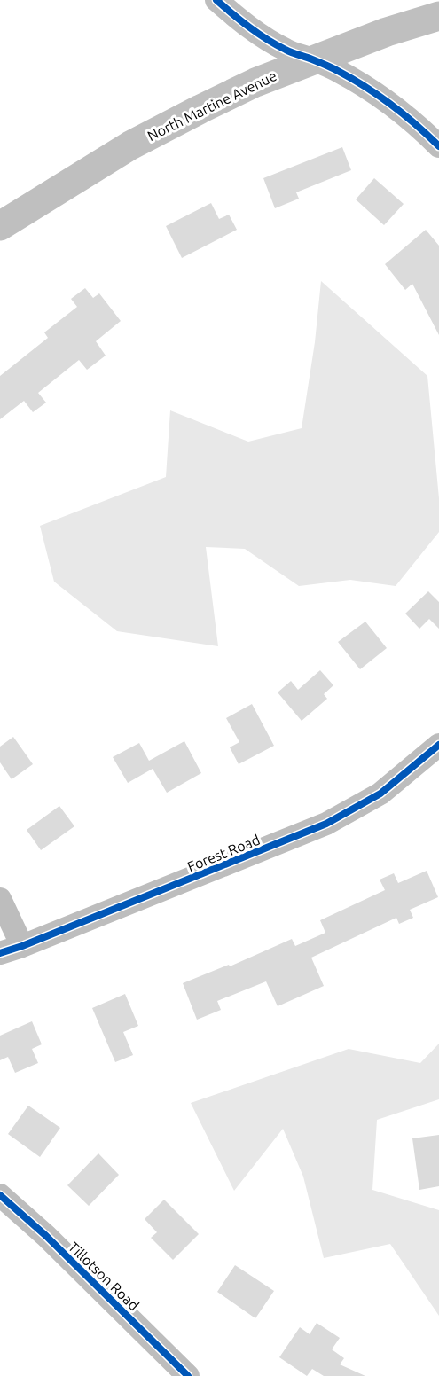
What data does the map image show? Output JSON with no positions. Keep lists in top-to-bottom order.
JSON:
{
  "streets": {
    "main road": ["North Martine Avenue"],
    "street": ["Forest Road", "Tillotson Road"]
  }
}
